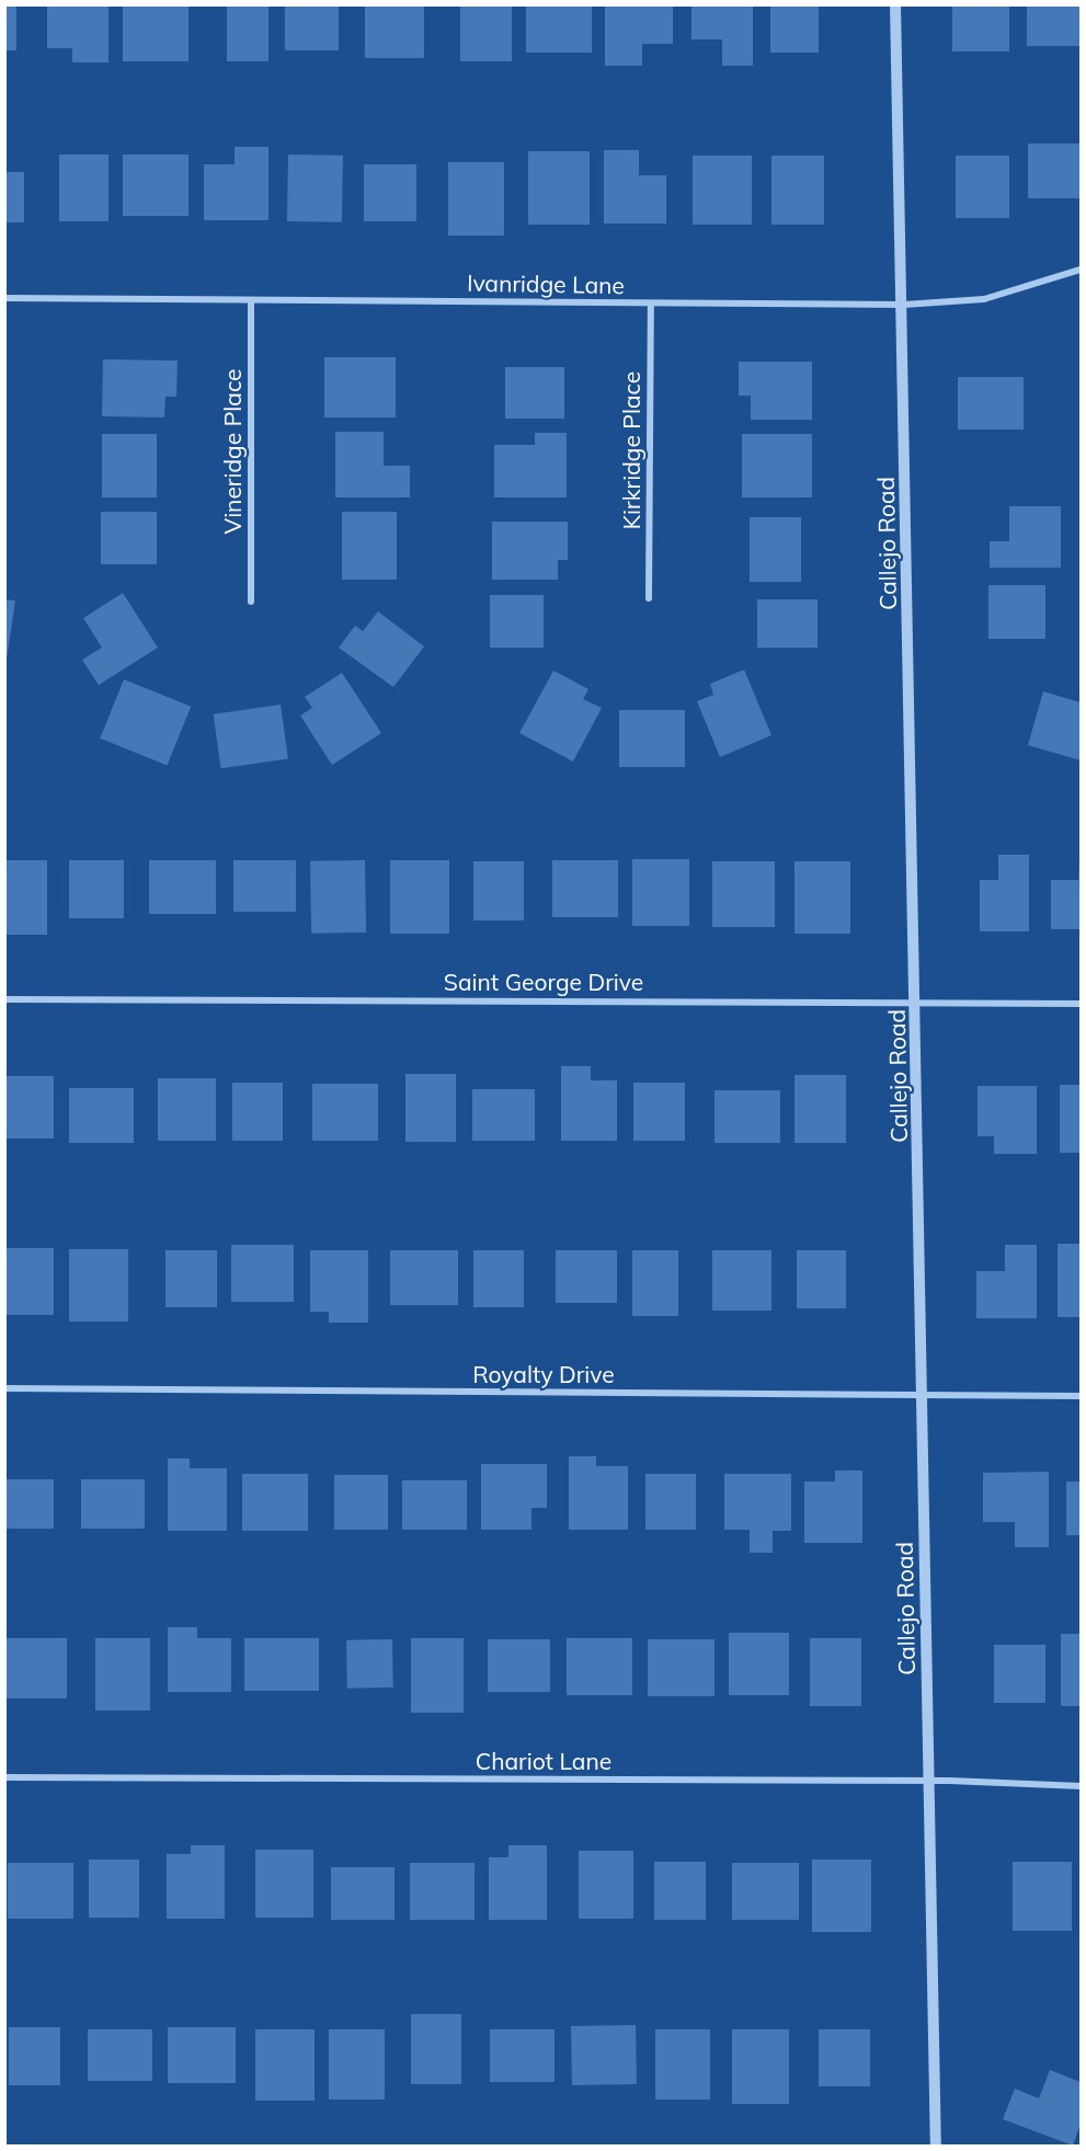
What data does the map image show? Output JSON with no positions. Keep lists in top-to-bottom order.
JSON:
{
  "streets": {
    "street": [
      "Ivanridge Lane",
      "Kirkridge Place",
      "Vineridge Place",
      "Callejo Road",
      "Saint George Drive",
      "Royalty Drive",
      "Chariot Lane"
    ]
  },
  "crossings": [
    ["Ivanridge Lane", "Kirkridge Place"],
    ["Ivanridge Lane", "Vineridge Place"],
    ["Ivanridge Lane", "Callejo Road"],
    ["Callejo Road", "Saint George Drive"],
    ["Callejo Road", "Royalty Drive"],
    ["Callejo Road", "Chariot Lane"]
  ]
}
